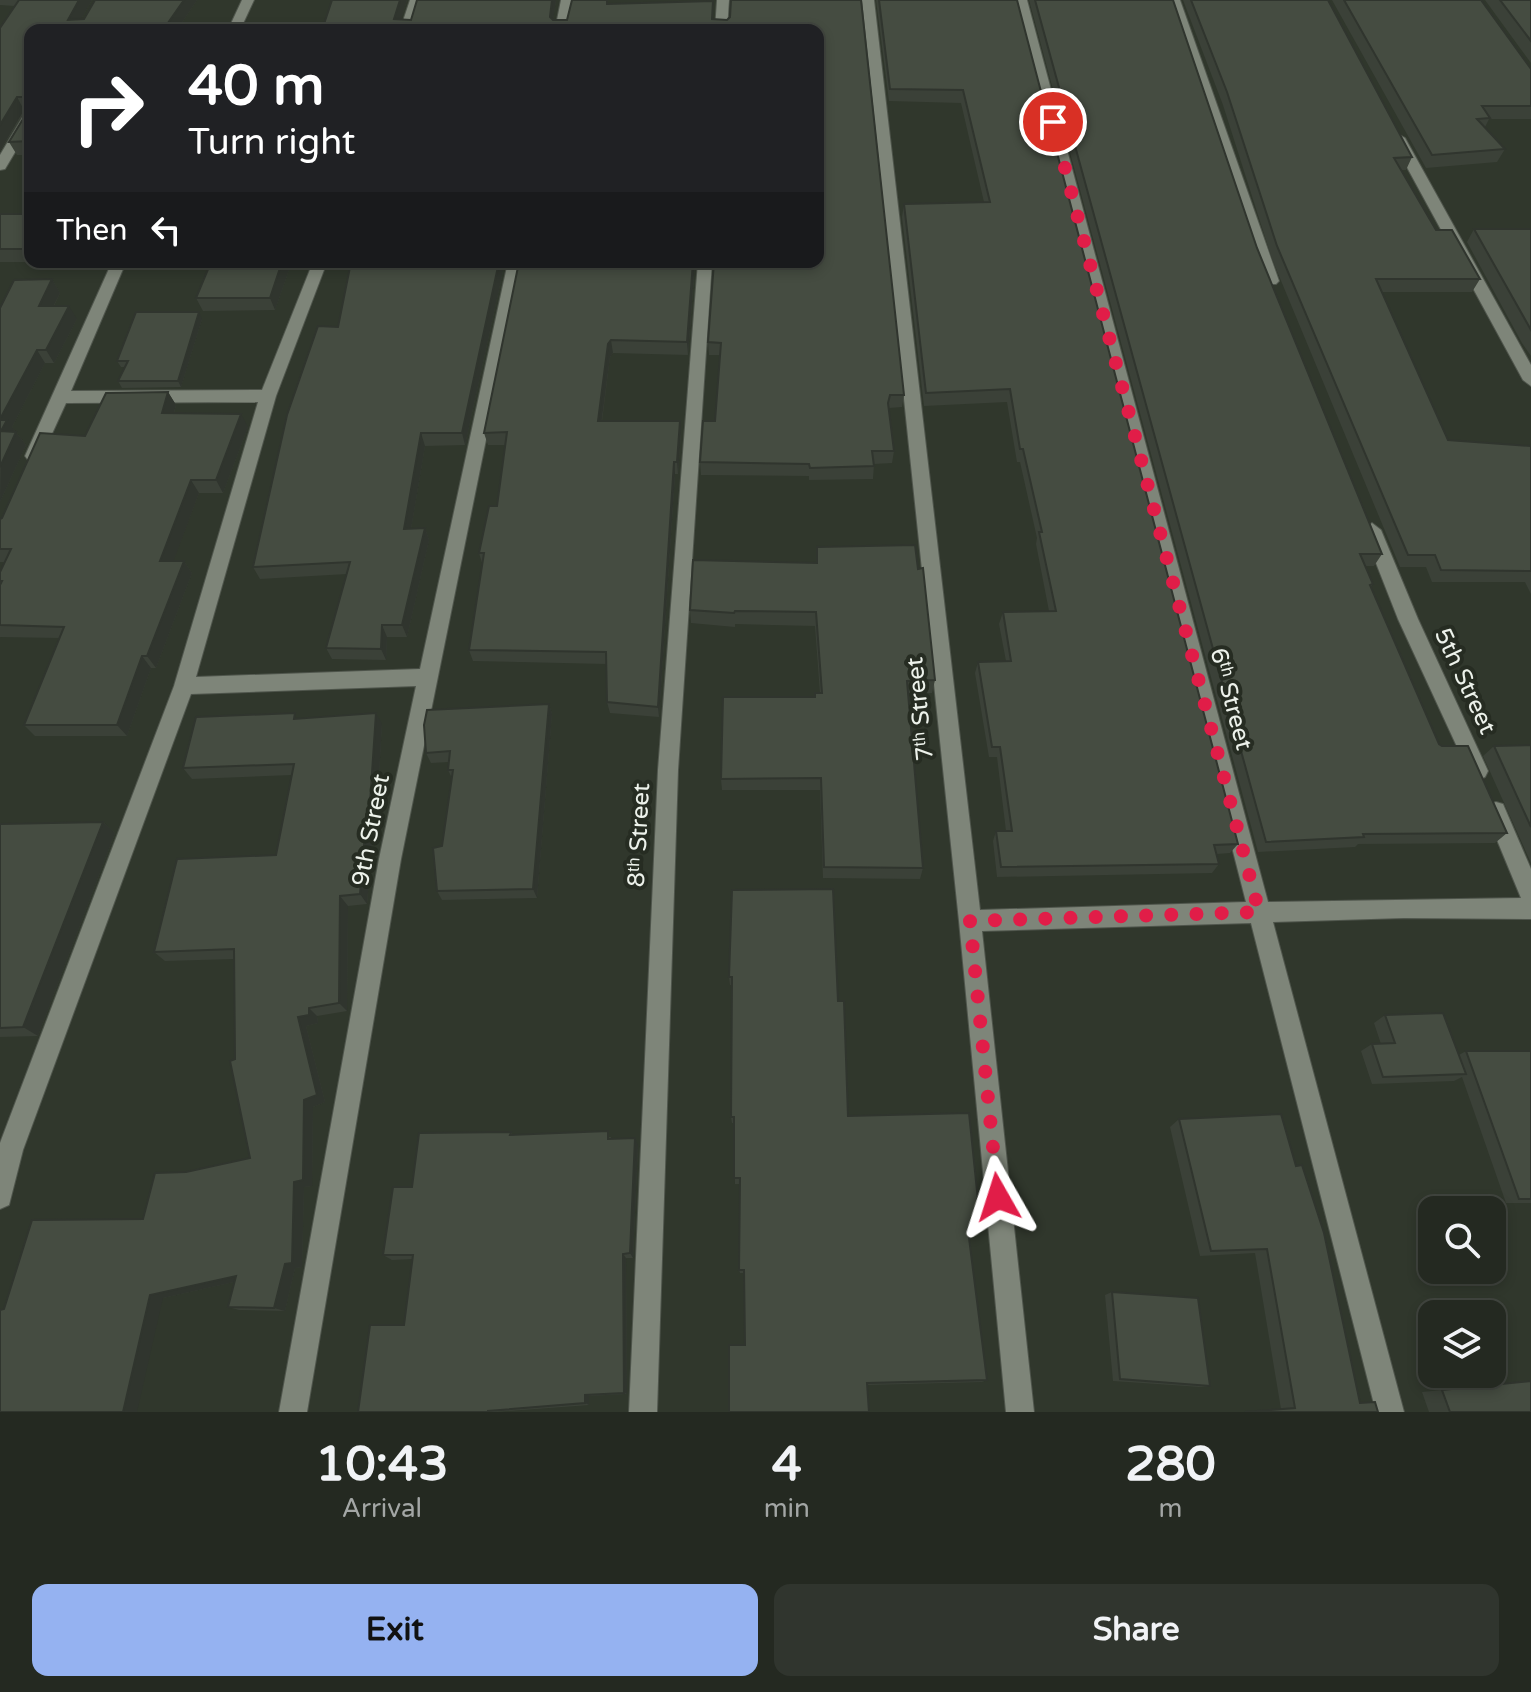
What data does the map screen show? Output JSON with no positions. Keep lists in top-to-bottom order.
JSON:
{
  "streets": {
    "street": [
      "5th Street",
      "6ᵗʰ Street",
      "7ᵗʰ Street",
      "9th Street",
      "8ᵗʰ Street"
    ]
  },
  "page": {
    "turn": ["40 m", "Turn right"],
    "then": "Then",
    "eta": [
      "10:43",
      "Arrival",
      "4",
      "min",
      "280",
      "m"
    ],
    "buttons": ["Exit", "Share"]
  }
}
